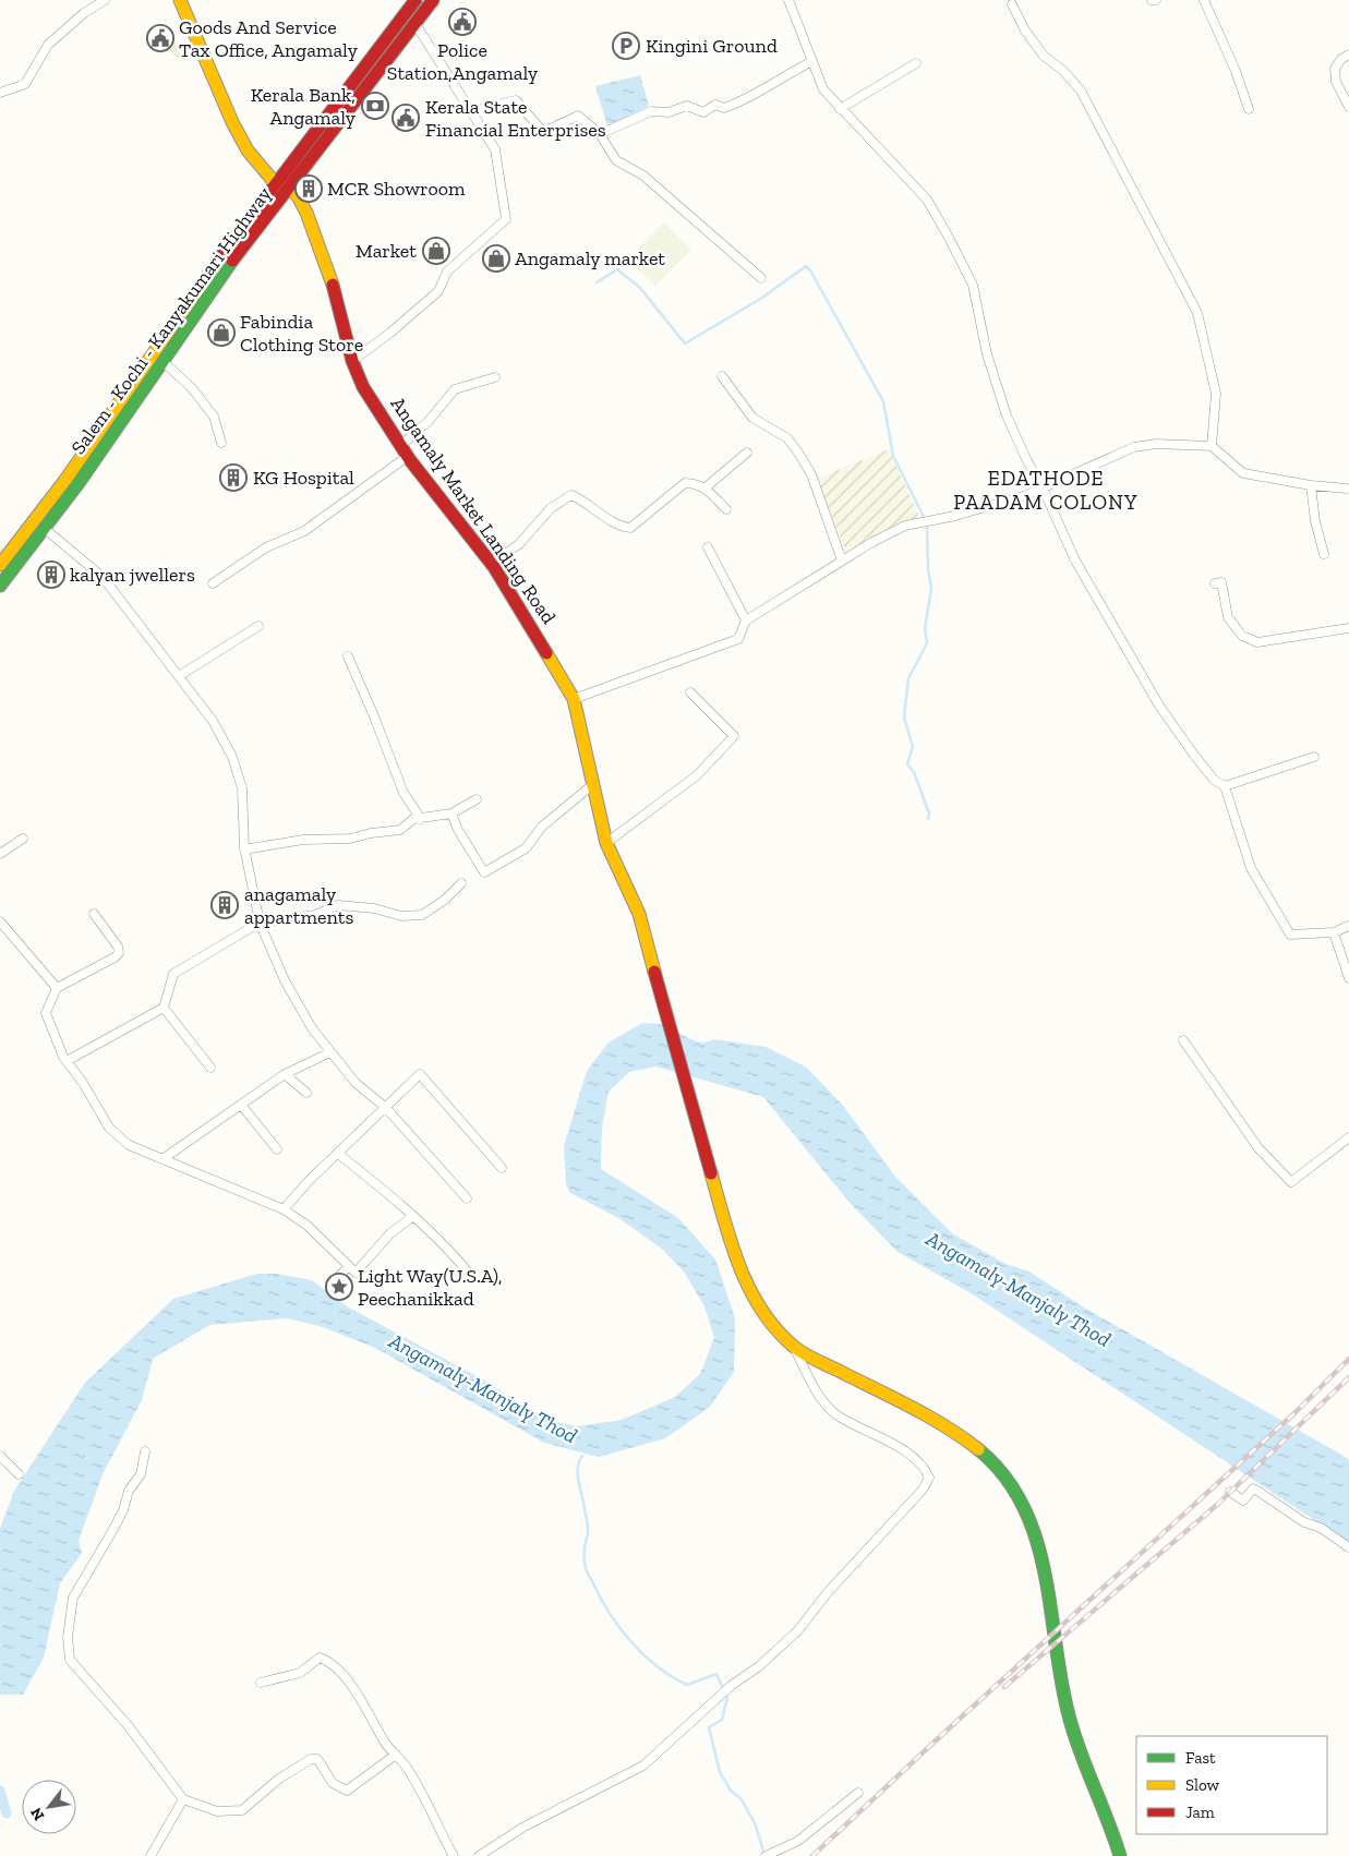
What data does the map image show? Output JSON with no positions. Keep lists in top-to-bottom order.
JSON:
{
  "streets": {
    "main road": ["Salem - Kochi - Kanyakumari Highway", "Angamaly Market Landing Road"]
  },
  "crossings": [
    ["Salem - Kochi - Kanyakumari Highway", "Angamaly Market Landing Road"]
  ],
  "districts": ["EDATHODE PAADAM COLONY"],
  "water": ["Angamaly-Manjaly Thod"],
  "places": {
    "public building": ["Police Station,Angamaly", "Goods And Service Tax Office, Angamaly", "Kerala State Financial Enterprises"],
    "parking": ["Kingini Ground"],
    "bank": ["Kerala Bank, Angamaly"],
    "building": [
      "MCR Showroom",
      "KG Hospital",
      "kalyan jwellers",
      "anagamaly appartments"
    ],
    "shop": ["Market", "Angamaly market", "Fabindia Clothing Store"],
    "place": ["Light Way(U.S.A), Peechanikkad"]
  },
  "legend": ["Fast", "Slow", "Jam"],
  "north": "bottom left"
}
